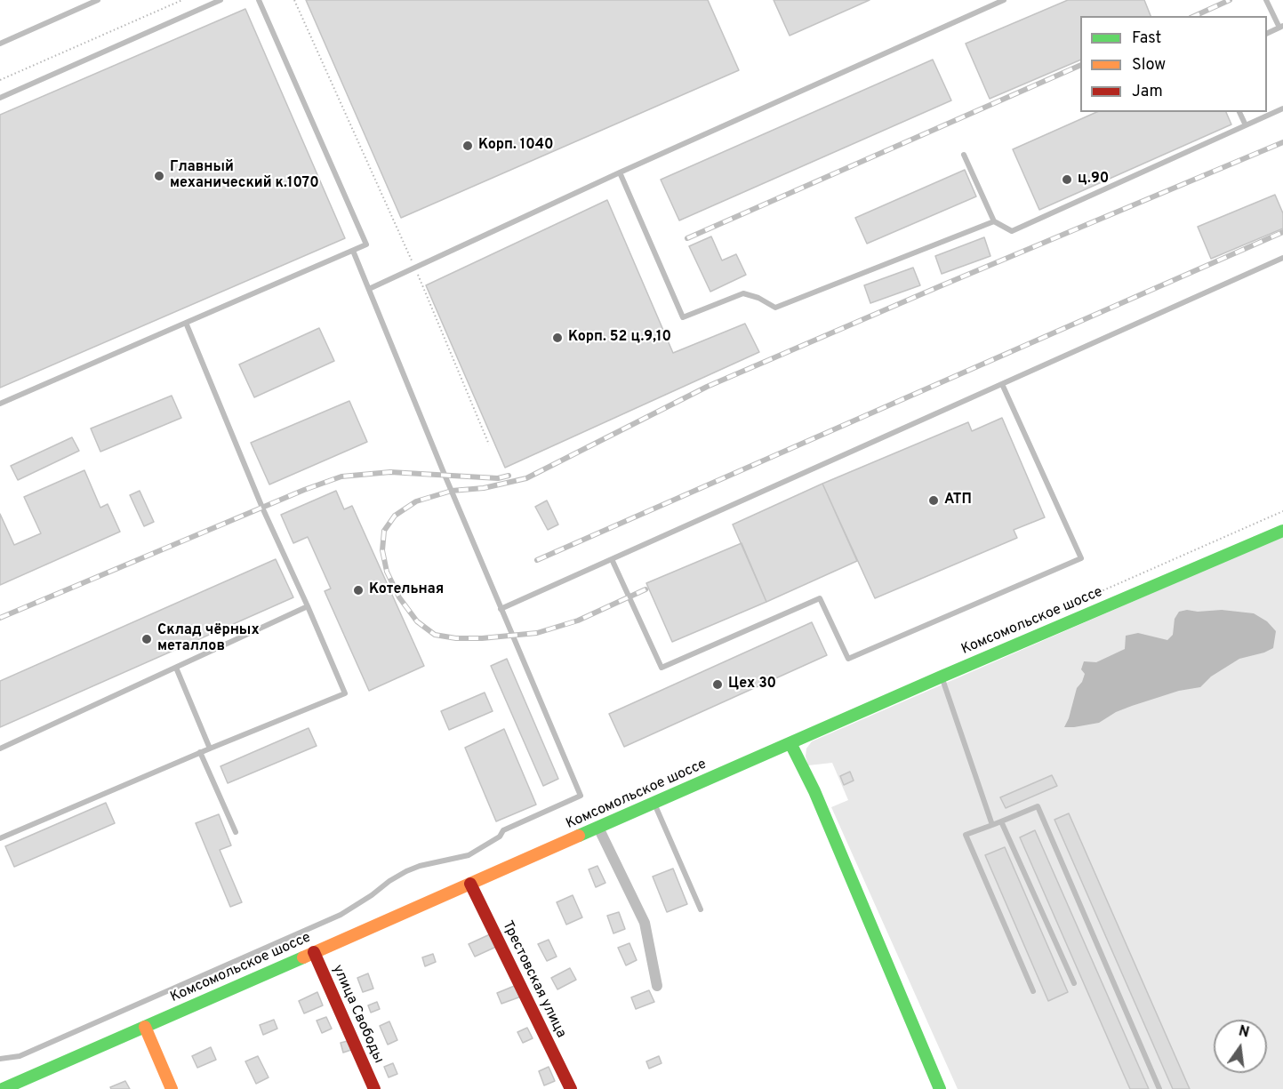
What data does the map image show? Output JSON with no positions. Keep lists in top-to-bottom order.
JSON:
{
  "streets": {
    "main road": ["Комсомольское шоссе", "Трестовская улица", "улица Свободы"]
  },
  "crossings": [
    ["Комсомольское шоссе", "Трестовская улица"],
    ["Комсомольское шоссе", "улица Свободы"]
  ],
  "places": [
    "Корп. 1040",
    "Главный механический к.1070",
    "ц.90",
    "Корп. 52 ц.9,10",
    "АТП",
    "Котельная",
    "Склад чёрных металлов",
    "Цех 30"
  ],
  "legend": ["Fast", "Slow", "Jam"],
  "north": "top"
}
